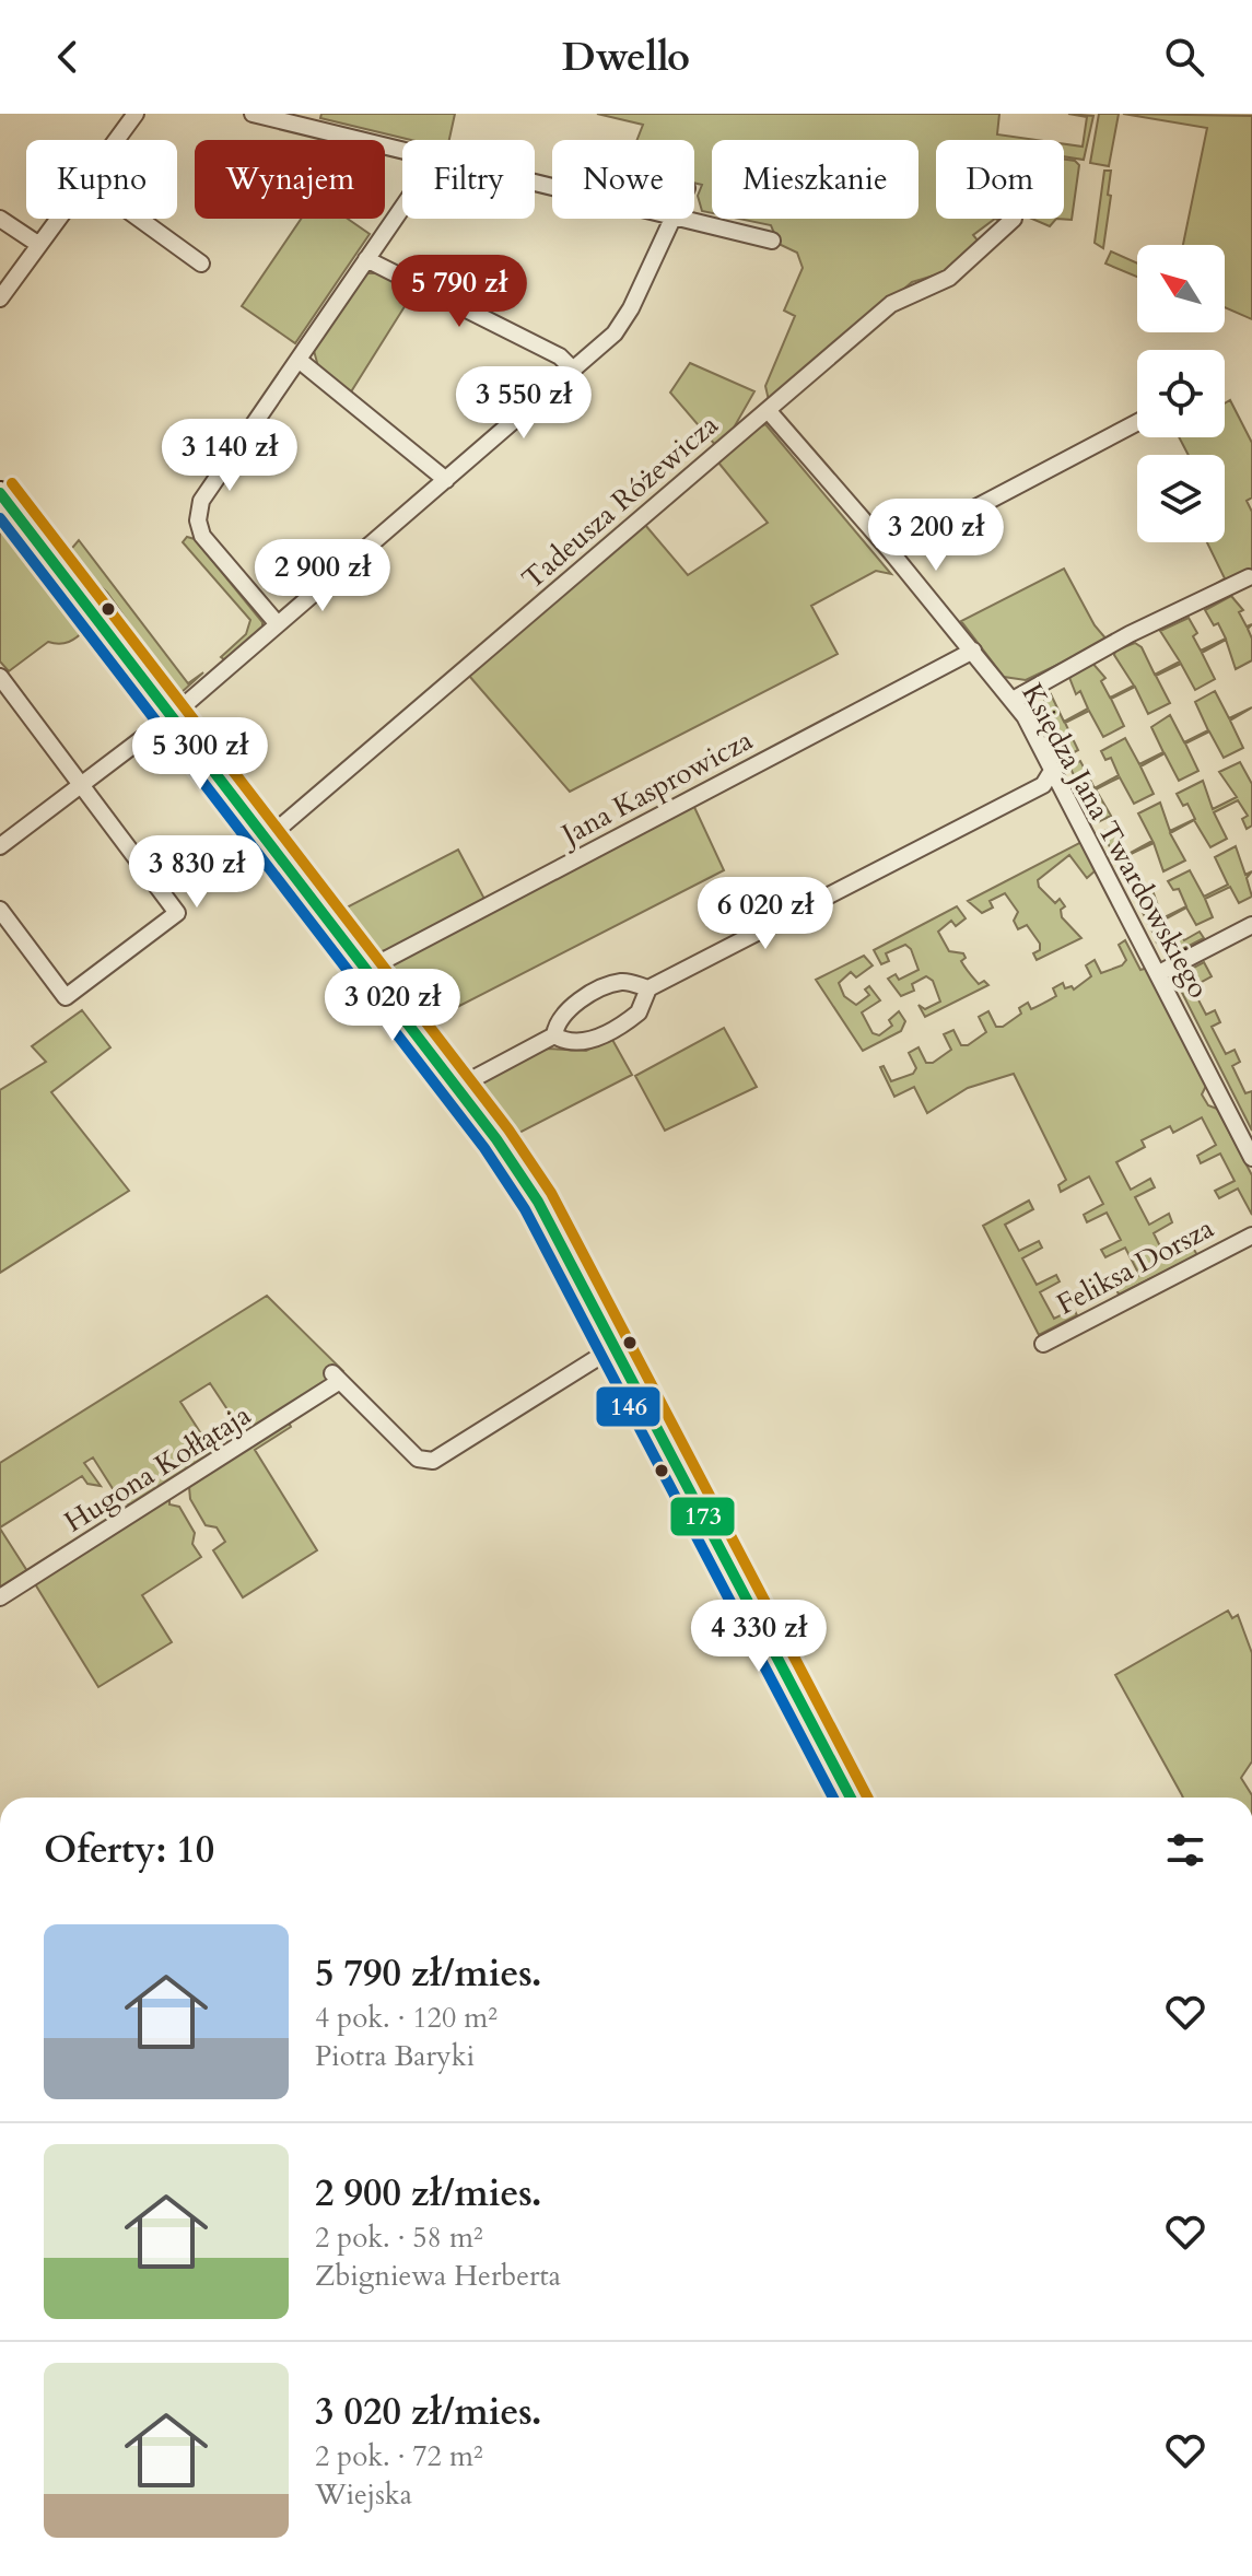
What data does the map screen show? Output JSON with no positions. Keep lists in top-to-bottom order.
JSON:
{
  "streets": {
    "street": [
      "Tadeusza Różewicza",
      "Jana Kasprowicza",
      "Księdza Jana Twardowskiego",
      "Feliksa Dorsza",
      "Hugona Kołłątaja"
    ]
  },
  "crossings": [
    ["Tadeusza Różewicza", "Księdza Jana Twardowskiego"],
    ["Jana Kasprowicza", "Księdza Jana Twardowskiego"]
  ],
  "lines": ["transit line 173", "transit line 146"],
  "north": "top left",
  "page": {
    "header": "Dwello",
    "chip": [
      "Kupno",
      "Wynajem",
      "Filtry",
      "Nowe",
      "Mieszkanie",
      "Dom"
    ],
    "price": [
      "5 790 zł",
      "3 550 zł",
      "3 140 zł",
      "3 200 zł",
      "2 900 zł",
      "5 300 zł",
      "3 830 zł",
      "6 020 zł",
      "3 020 zł",
      "4 330 zł"
    ],
    "heading": "Oferty: 10",
    "list": [
      {
        "name": "5 790 zł/mies.",
        "note": "4 pok. · 120 m² · Piotra Baryki"
      },
      {
        "name": "2 900 zł/mies.",
        "note": "2 pok. · 58 m² · Zbigniewa Herberta"
      },
      {
        "name": "3 020 zł/mies.",
        "note": "2 pok. · 72 m² · Wiejska"
      }
    ]
  }
}
